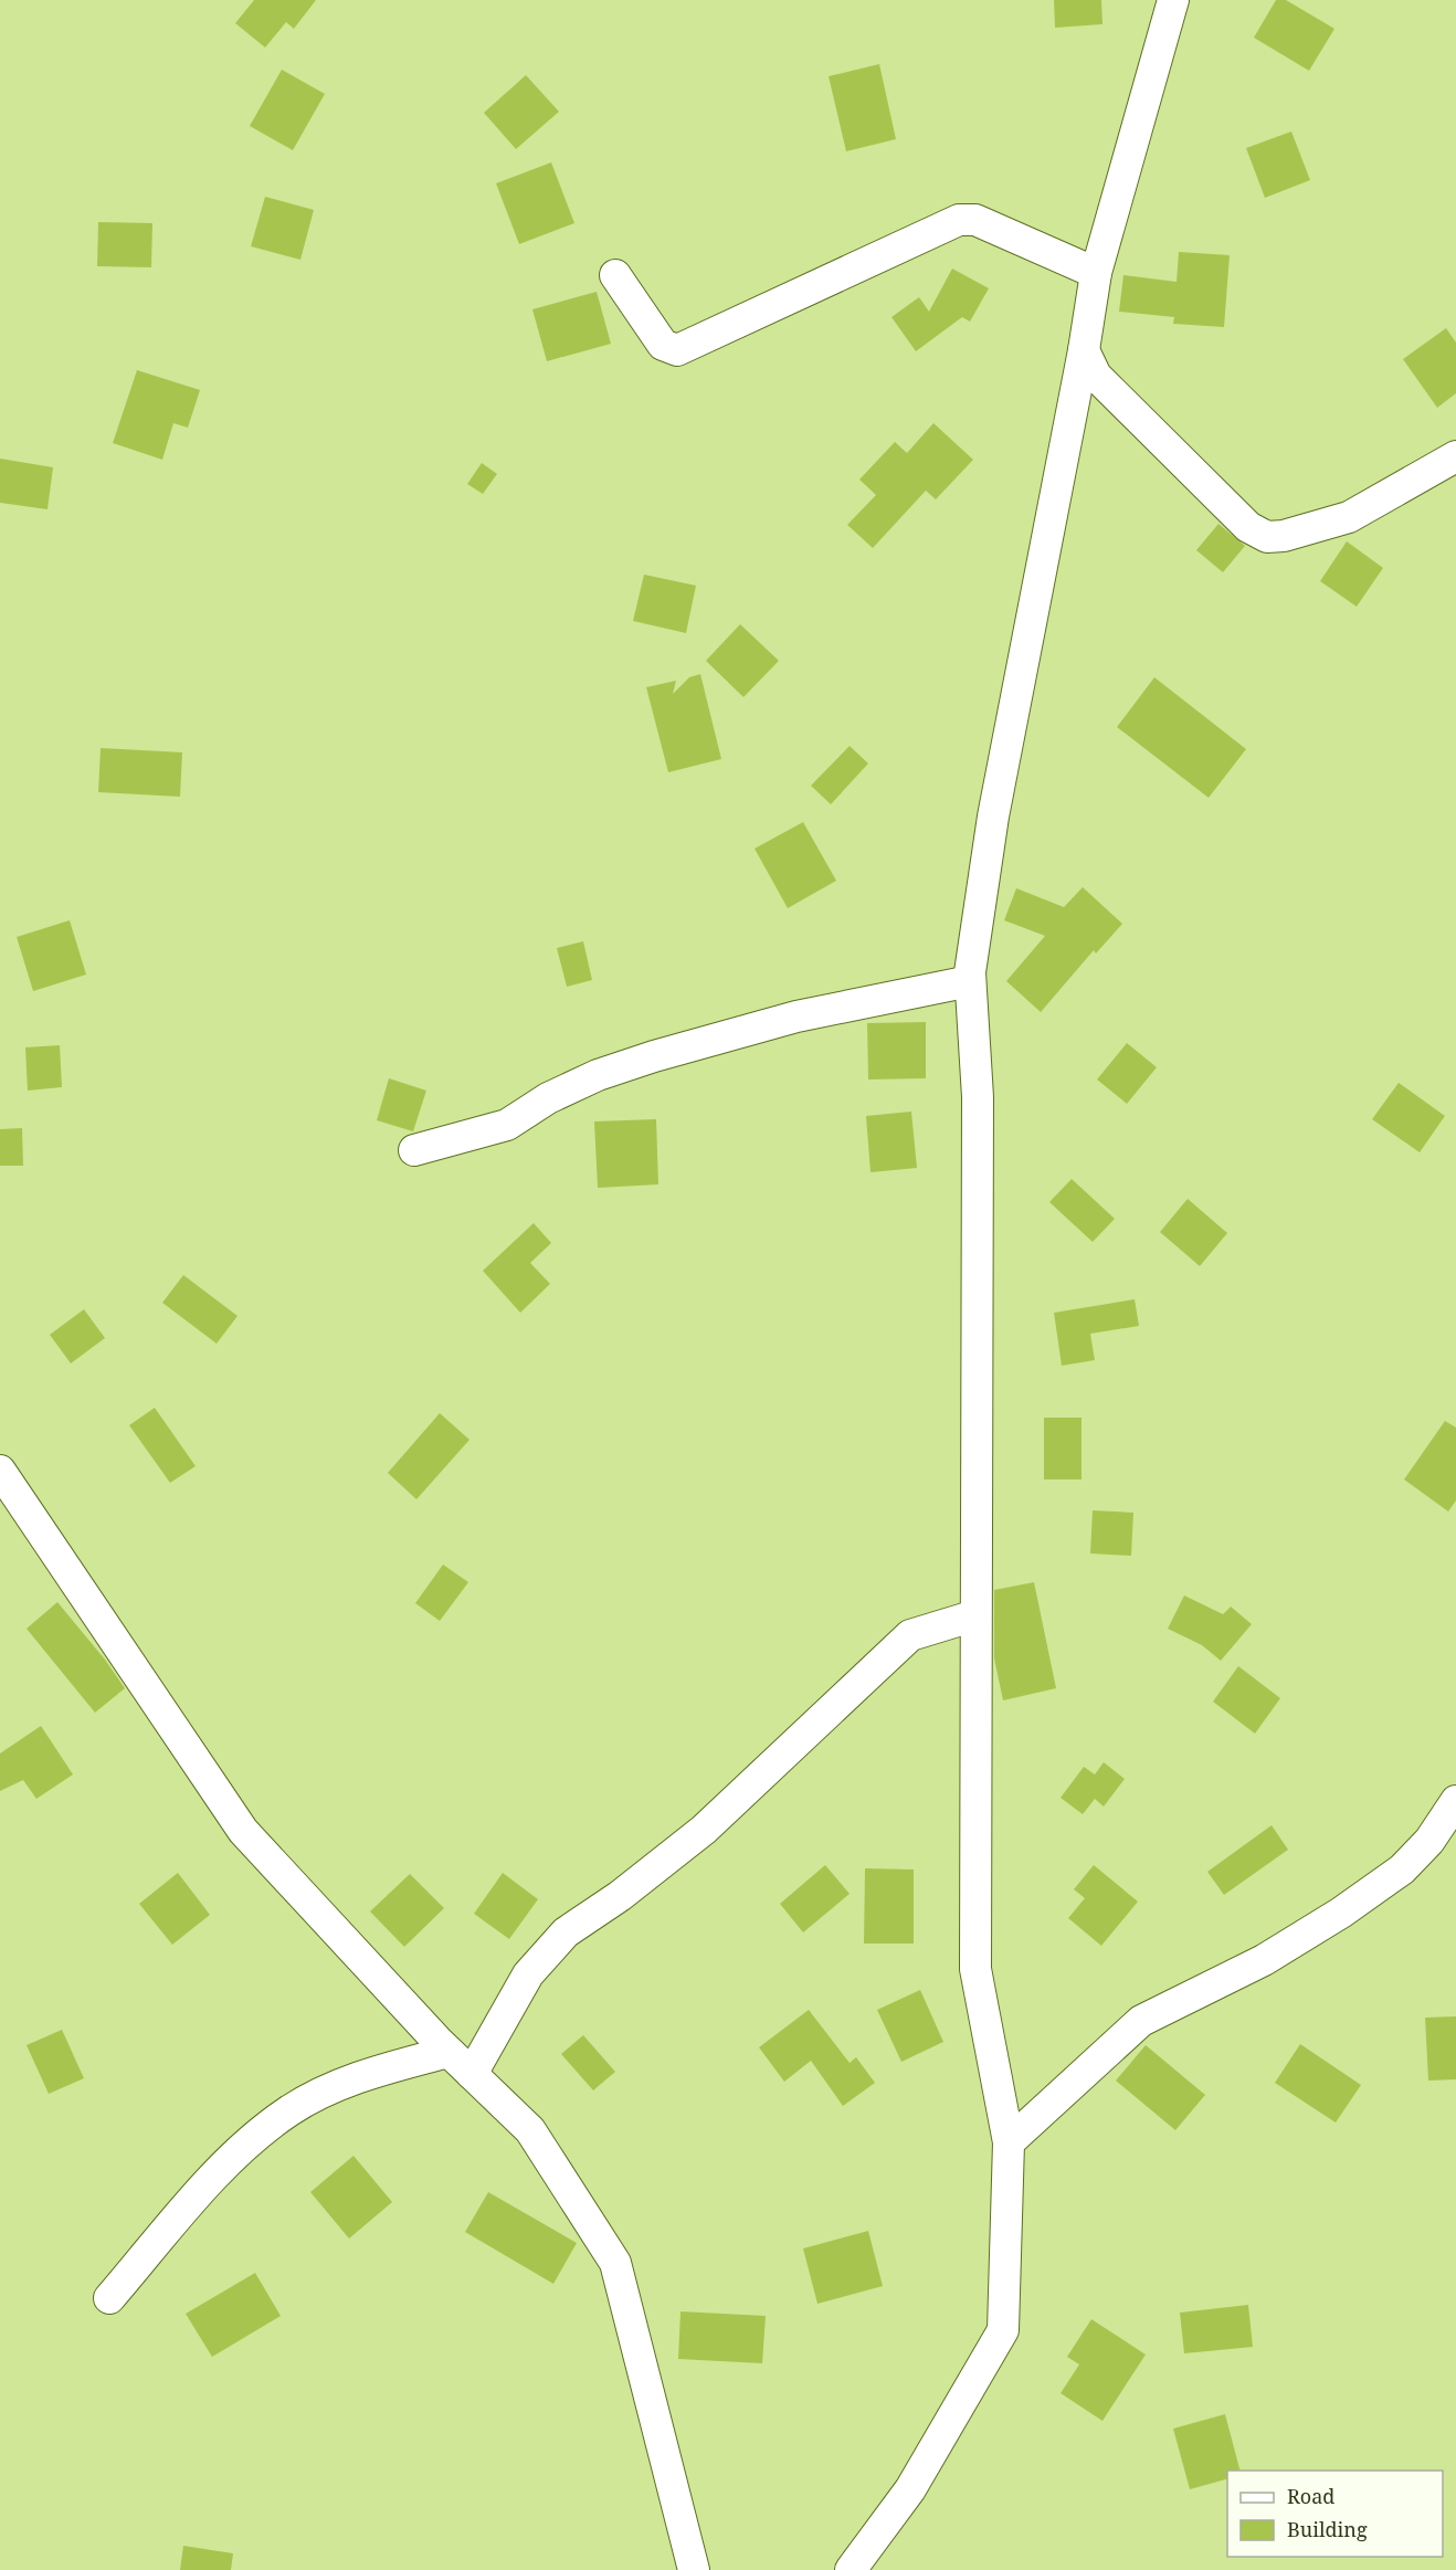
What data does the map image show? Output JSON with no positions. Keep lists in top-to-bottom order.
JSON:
{
  "legend": ["Road", "Building"]
}
